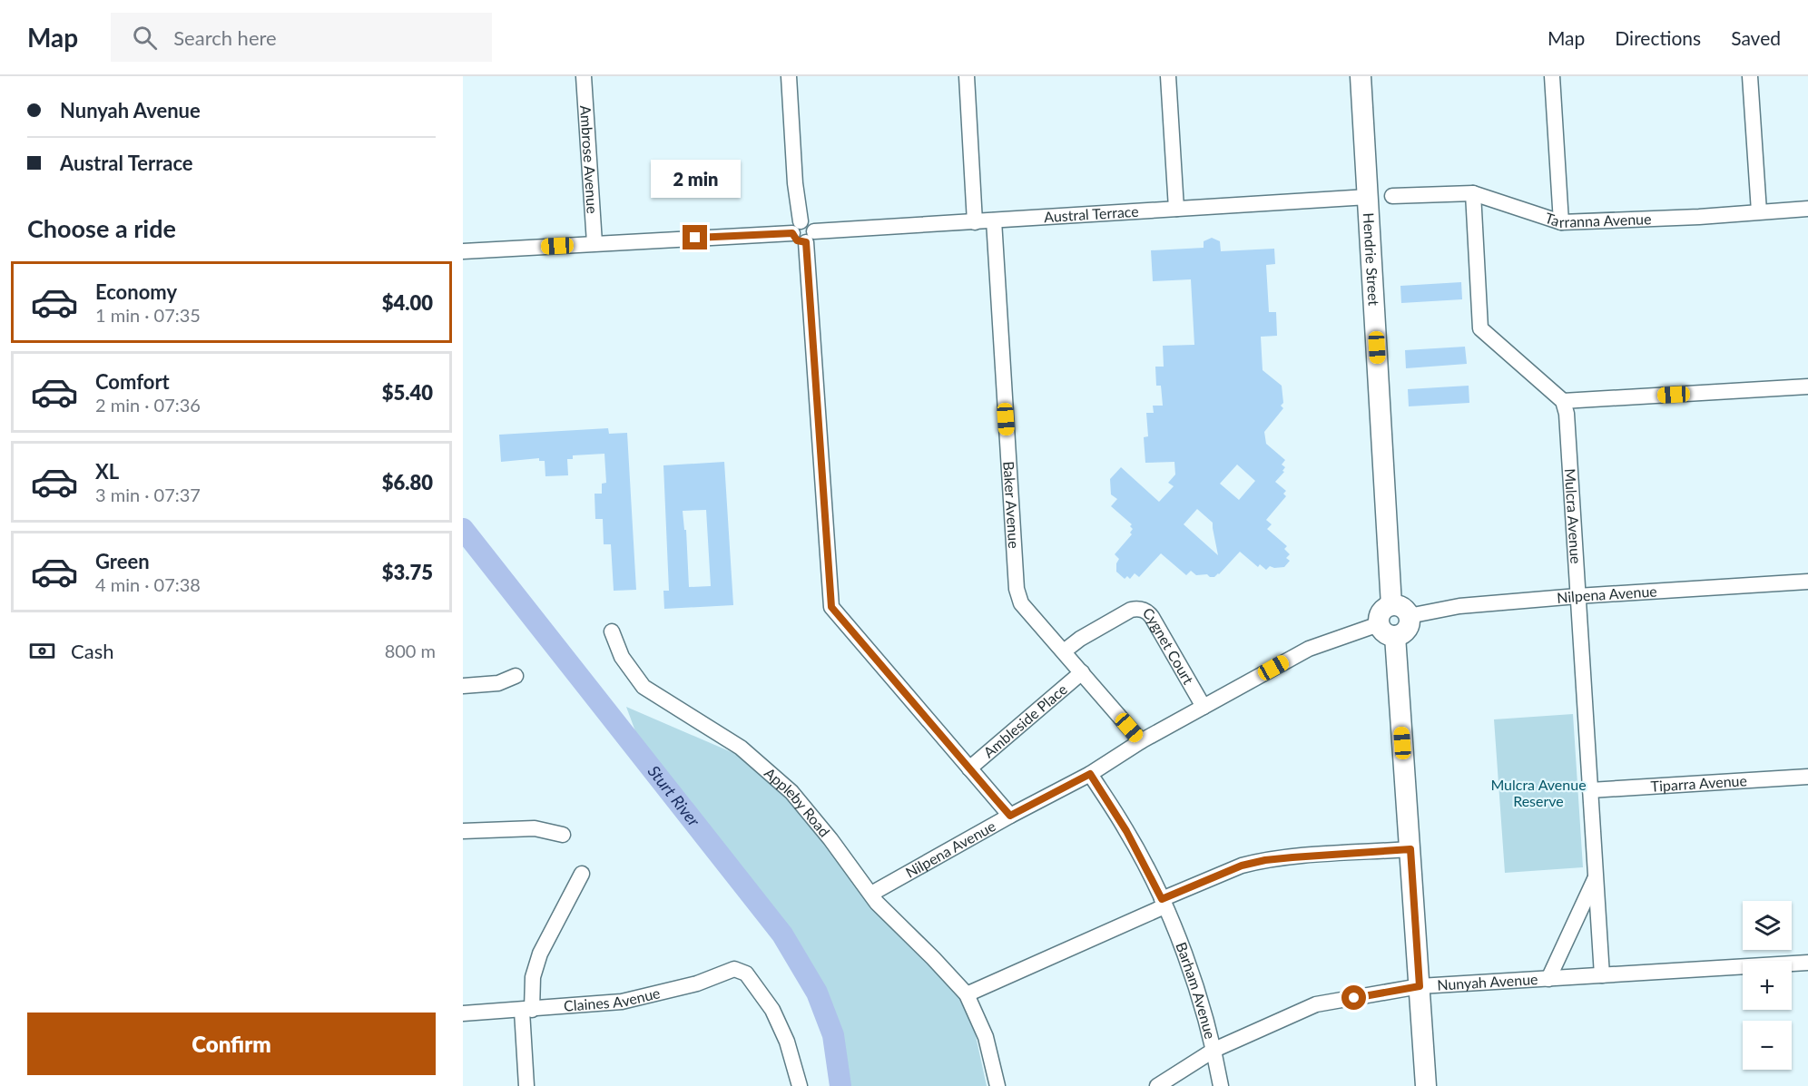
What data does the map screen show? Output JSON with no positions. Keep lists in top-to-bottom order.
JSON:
{
  "streets": {
    "street": [
      "Ambrose Avenue",
      "Austral Terrace",
      "Tarranna Avenue",
      "Hendrie Street",
      "Baker Avenue",
      "Mulcra Avenue",
      "Nilpena Avenue",
      "Cygnet Court",
      "Ambleside Place",
      "Tiparra Avenue",
      "Appleby Road",
      "Nunyah Avenue",
      "Barham Avenue",
      "Claines Avenue"
    ]
  },
  "crossings": [
    ["Austral Terrace", "Hendrie Street"],
    ["Austral Terrace", "Baker Avenue"],
    ["Hendrie Street", "Nilpena Avenue"],
    ["Baker Avenue", "Nilpena Avenue"],
    ["Baker Avenue", "Cygnet Court"],
    ["Baker Avenue", "Ambleside Place"],
    ["Mulcra Avenue", "Nilpena Avenue"],
    ["Mulcra Avenue", "Tiparra Avenue"],
    ["Mulcra Avenue", "Nunyah Avenue"],
    ["Nilpena Avenue", "Cygnet Court"],
    ["Nilpena Avenue", "Appleby Road"],
    ["Nilpena Avenue", "Barham Avenue"],
    ["Nunyah Avenue", "Barham Avenue"]
  ],
  "water": ["Sturt River"],
  "parks": ["Mulcra Avenue Reserve"],
  "page": {
    "header": "Map",
    "search": "Search here",
    "nav": ["Map", "Directions", "Saved"],
    "banner": ["Nunyah Avenue", "Austral Terrace"],
    "bubble": "2 min",
    "heading": "Choose a ride",
    "list": [
      {
        "name": "Economy",
        "note": "1 min · 07:35",
        "value": "$4.00"
      },
      {
        "name": "Comfort",
        "note": "2 min · 07:36",
        "value": "$5.40"
      },
      {
        "name": "XL",
        "note": "3 min · 07:37",
        "value": "$6.80"
      },
      {
        "name": "Green",
        "note": "4 min · 07:38",
        "value": "$3.75"
      }
    ],
    "pay": ["Cash", "800 m"],
    "map_buttons": ["+", "−"],
    "buttons": "Confirm"
  }
}
